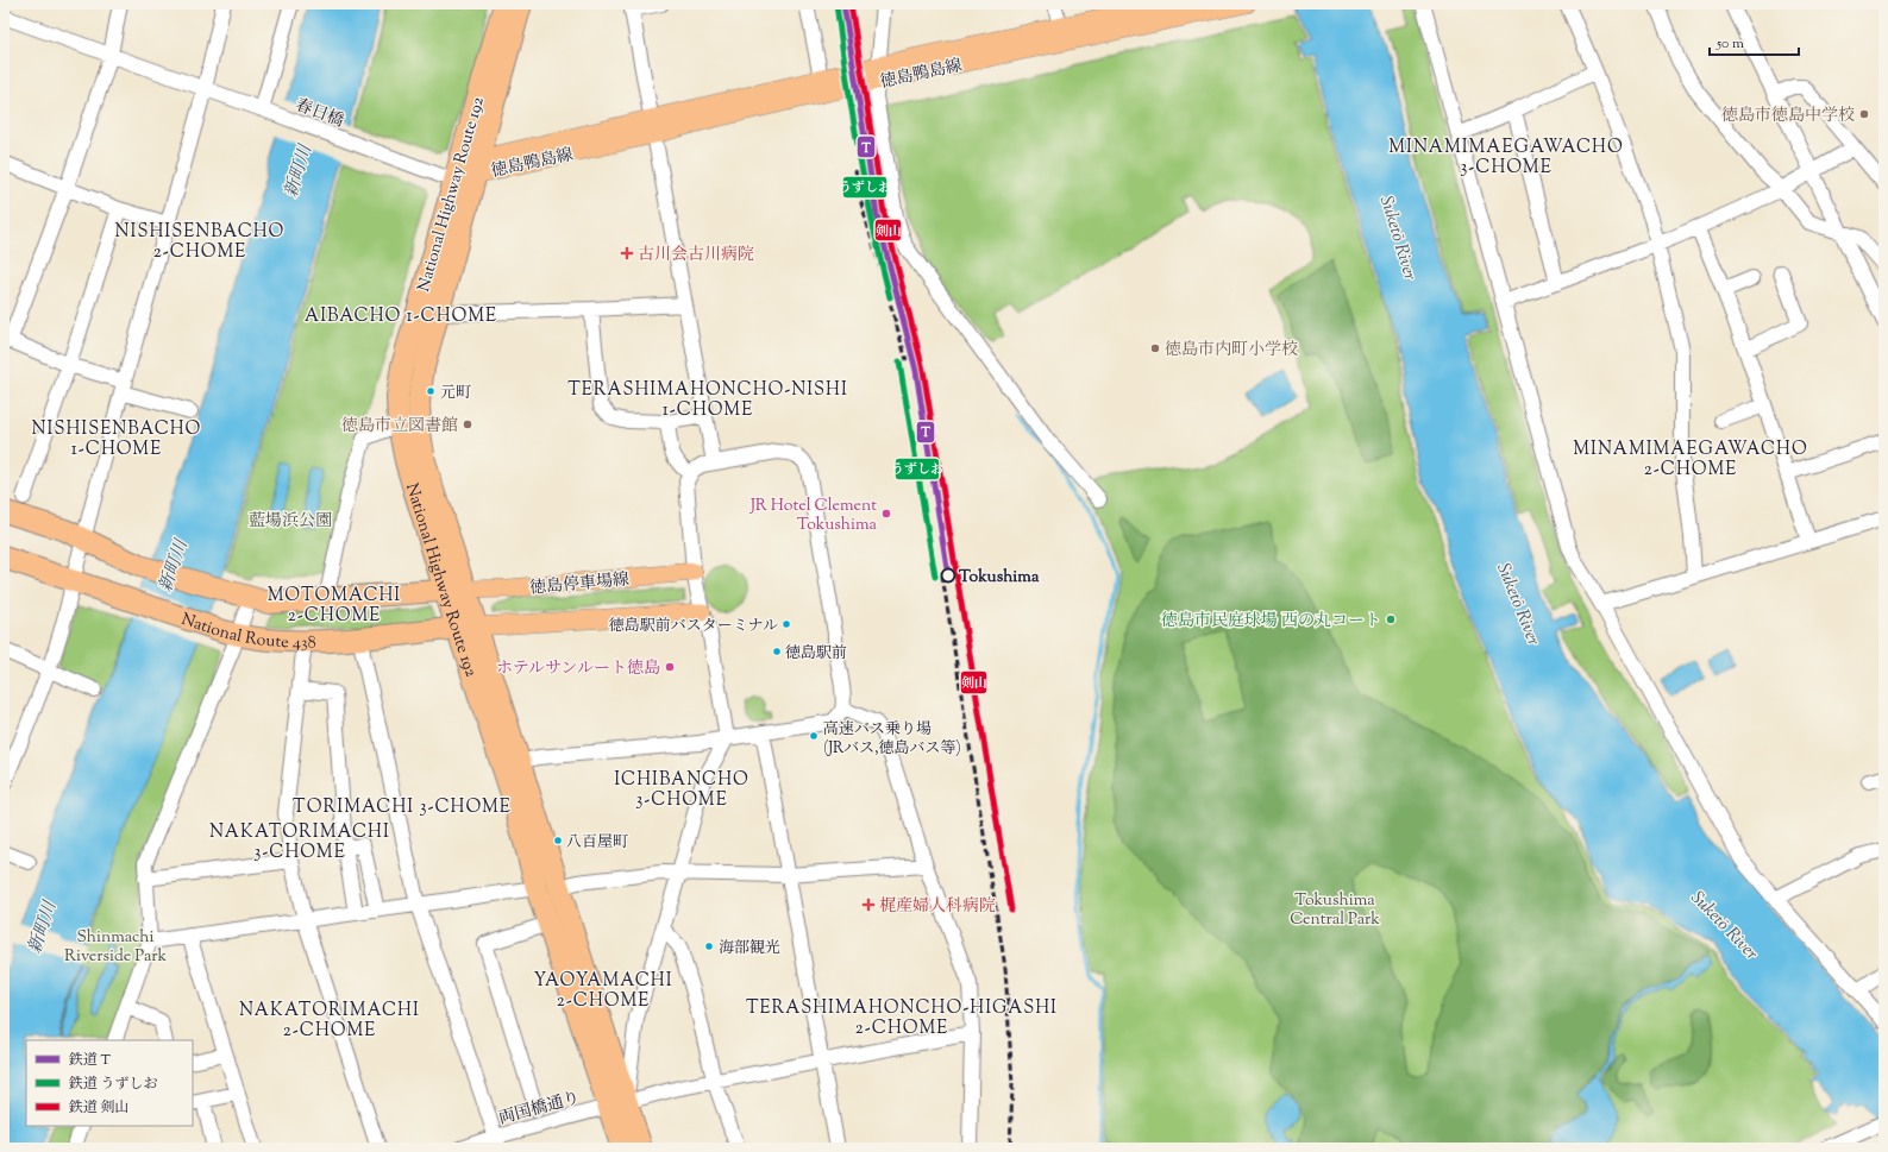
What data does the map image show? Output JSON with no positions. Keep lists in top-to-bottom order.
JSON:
{
  "streets": {
    "highway": ["National Highway Route 192", "National Route 438"],
    "main road": ["徳島鴨島線", "徳島停車場線"],
    "street": ["春日橋", "両国橋通り"]
  },
  "crossings": [
    ["徳島鴨島線", "春日橋"],
    ["徳島鴨島線", "National Highway Route 192"],
    ["春日橋", "National Highway Route 192"],
    ["National Highway Route 192", "徳島停車場線"],
    ["National Highway Route 192", "National Route 438"],
    ["National Highway Route 192", "両国橋通り"],
    ["徳島停車場線", "National Route 438"]
  ],
  "districts": [
    "MINAMIMAEGAWACHO 3-CHOME",
    "NISHISENBACHO 2-CHOME",
    "AIBACHO 1-CHOME",
    "TERASHIMAHONCHO-NISHI 1-CHOME",
    "NISHISENBACHO 1-CHOME",
    "MINAMIMAEGAWACHO 2-CHOME",
    "MOTOMACHI 2-CHOME",
    "ICHIBANCHO 3-CHOME",
    "TORIMACHI 3-CHOME",
    "NAKATORIMACHI 3-CHOME",
    "YAOYAMACHI 2-CHOME",
    "TERASHIMAHONCHO-HIGASHI 2-CHOME",
    "NAKATORIMACHI 2-CHOME"
  ],
  "water": ["新町川", "Suketō River"],
  "parks": ["藍場浜公園", "Tokushima Central Park", "Shinmachi Riverside Park"],
  "places": {
    "other": [
      "徳島市徳島中学校",
      "徳島市内町小学校",
      "元町",
      "徳島市立図書館",
      "JR Hotel Clement Tokushima",
      "Tokushima",
      "徳島市民庭球場 西の丸コート",
      "徳島駅前バスターミナル",
      "徳島駅前",
      "ホテルサンルート徳島",
      "高速バス乗り場 (JRバス,徳島バス等)",
      "八百屋町",
      "海部観光"
    ],
    "health": ["古川会古川病院", "梶産婦人科病院"]
  },
  "lines": ["rail line T", "rail line 剣山", "rail line うずしお"],
  "legend": ["鉄道 T", "鉄道 うずしお", "鉄道 剣山"],
  "scale_bar": "50 m"
}
